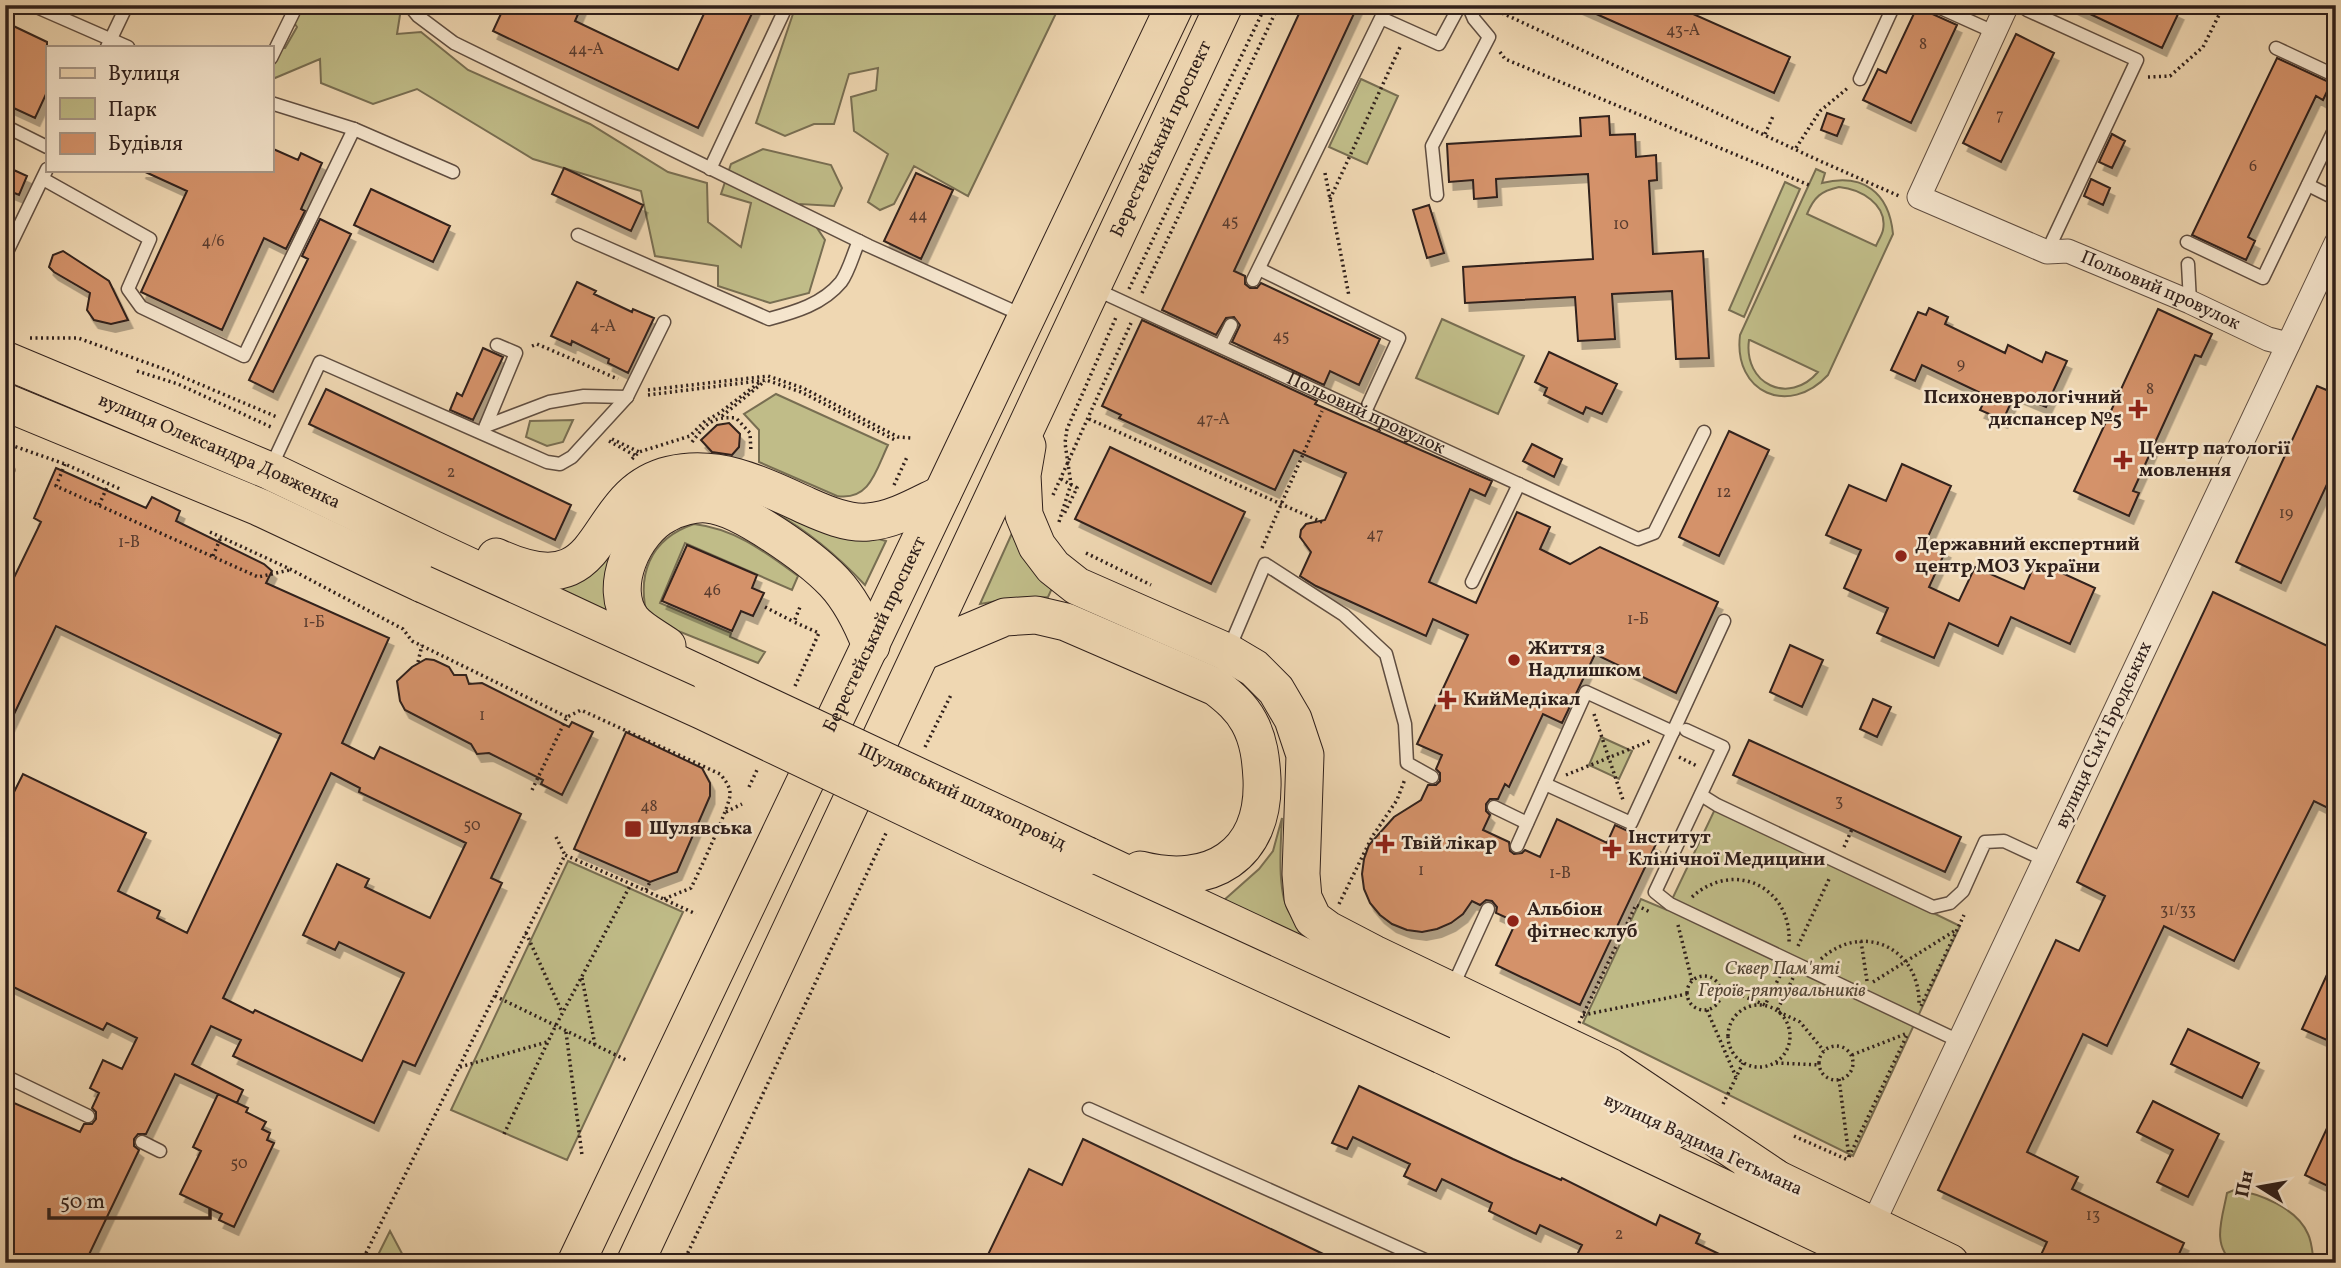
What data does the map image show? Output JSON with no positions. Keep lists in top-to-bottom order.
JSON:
{
  "streets": {
    "main road": [
      "Берестейський проспект",
      "вулиця Олександра Довженка",
      "Шулявський шляхопровід",
      "вулиця Вадима Гетьмана"
    ],
    "street": ["Польовий провулок", "вулиця Сімʼї Бродських"]
  },
  "crossings": [
    ["Берестейський проспект", "Польовий провулок"],
    ["Польовий провулок", "вулиця Сімʼї Бродських"],
    ["вулиця Олександра Довженка", "Шулявський шляхопровід"],
    ["вулиця Сімʼї Бродських", "вулиця Вадима Гетьмана"],
    ["Шулявський шляхопровід", "вулиця Вадима Гетьмана"]
  ],
  "parks": ["Сквер Пам'яті Героїв-рятувальників"],
  "places": {
    "health": [
      "Психоневрологічний диспансер №5",
      "Центр патології мовлення",
      "КийМедікал",
      "Твій лікар",
      "Інститут Клінічної Медицини"
    ],
    "other": ["Державний експертний центр МОЗ України", "Життя з Надлишком", "Альбіон фітнес клуб"],
    "transit": ["Шулявська"]
  },
  "house_numbers": [
    "43-А",
    "8",
    "44-А",
    "7",
    "6",
    "44",
    "45",
    "10",
    "4/6",
    "4-А",
    "45",
    "9",
    "8",
    "47-А",
    "2",
    "12",
    "19",
    "47",
    "1-В",
    "46",
    "1-Б",
    "1-Б",
    "1",
    "3",
    "48",
    "50",
    "1",
    "1-В",
    "31/33",
    "50",
    "13",
    "2"
  ],
  "legend": ["Вулиця", "Парк", "Будівля"],
  "scale_bar": "50 m",
  "north": "left"
}
